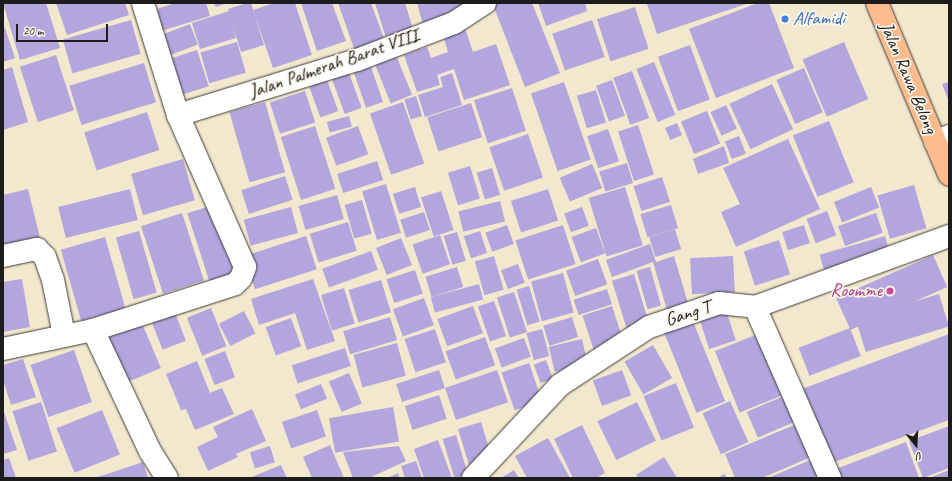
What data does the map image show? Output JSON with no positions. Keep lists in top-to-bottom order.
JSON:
{
  "streets": {
    "main road": ["Jalan Rawa Belong"],
    "street": ["Jalan Palmerah Barat VIII", "Gang T"]
  },
  "places": ["Alfamidi", "Roomme"],
  "scale_bar": "20 m",
  "north": "bottom"
}
